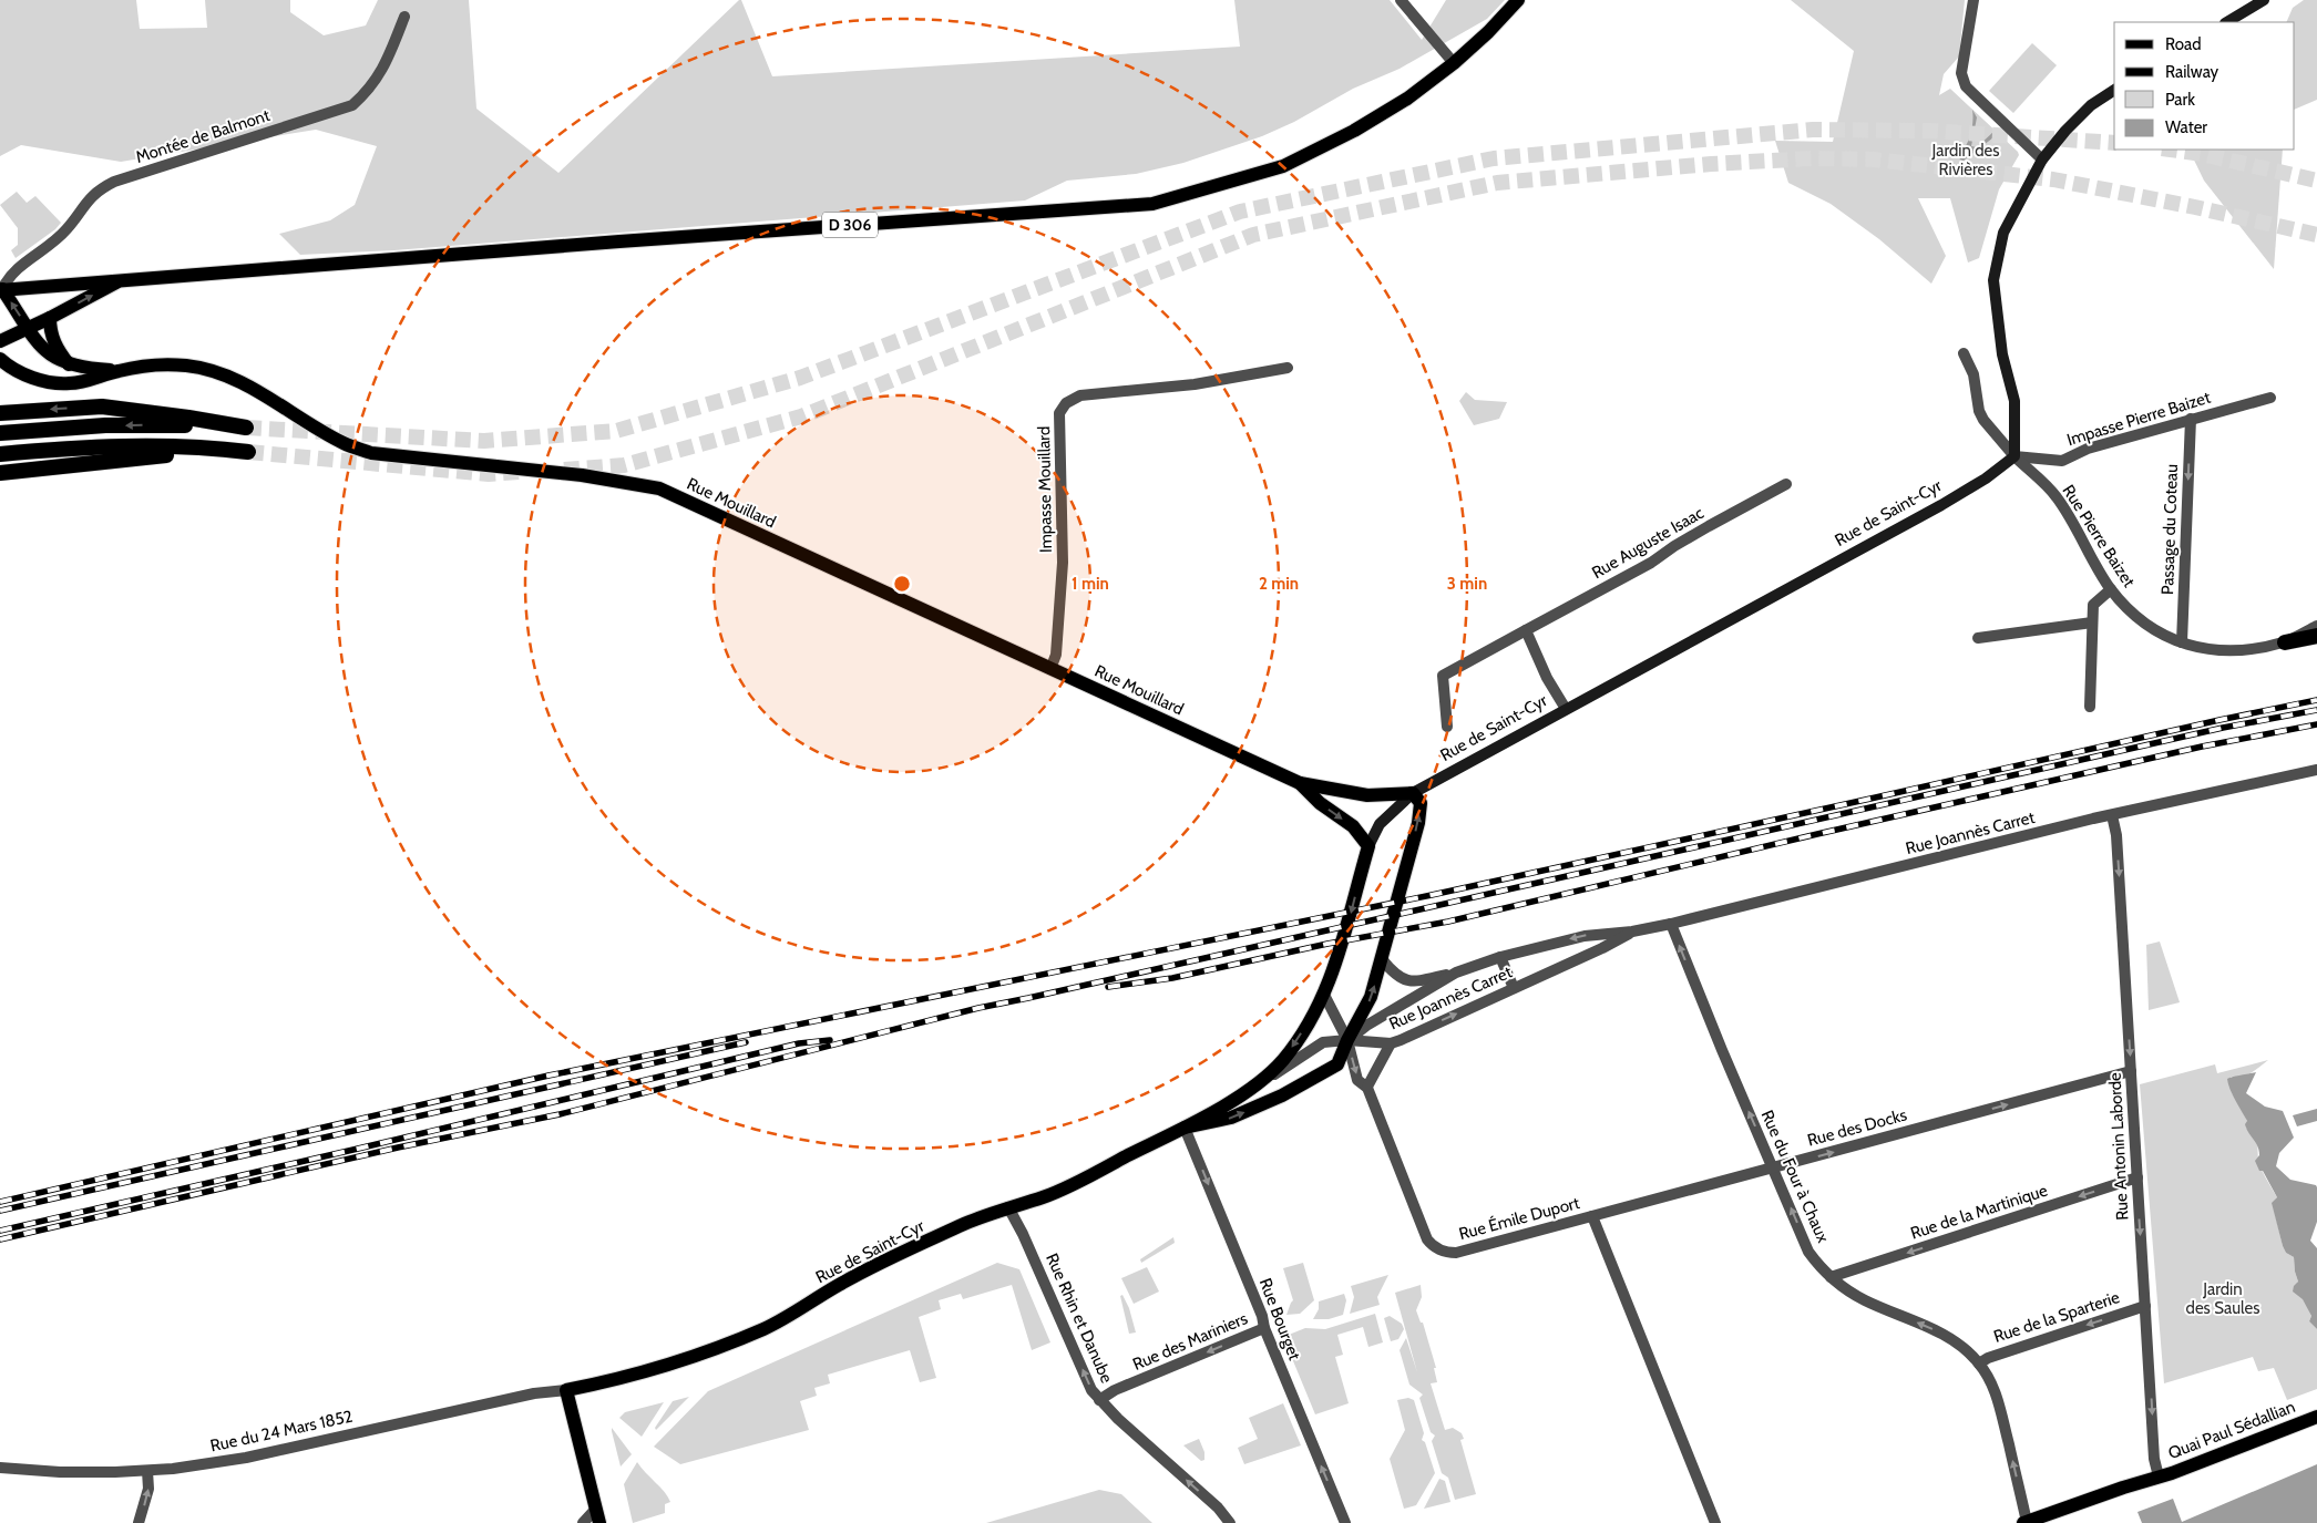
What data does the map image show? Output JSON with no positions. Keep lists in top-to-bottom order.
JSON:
{
  "streets": {
    "main road": [
      "D 306",
      "Rue Mouillard",
      "Rue de Saint-Cyr",
      "Quai Paul Sédallian"
    ],
    "street": [
      "Montée de Balmont",
      "Impasse Pierre Baizet",
      "Impasse Mouillard",
      "Passage du Coteau",
      "Rue Pierre Baizet",
      "Rue Auguste Isaac",
      "Rue Joannès Carret",
      "Rue des Docks",
      "Rue Antonin Laborde",
      "Rue du Four à Chaux",
      "Rue de la Martinique",
      "Rue Émile Duport",
      "Rue de la Sparterie",
      "Rue Rhin et Danube",
      "Rue Bourget",
      "Rue des Mariniers",
      "Rue du 24 Mars 1852"
    ]
  },
  "crossings": [
    ["Montée de Balmont", "D 306"],
    ["Montée de Balmont", "Rue Mouillard"],
    ["D 306", "Rue Mouillard"],
    ["Impasse Pierre Baizet", "Rue de Saint-Cyr"],
    ["Impasse Pierre Baizet", "Passage du Coteau"],
    ["Impasse Pierre Baizet", "Rue Pierre Baizet"],
    ["Impasse Mouillard", "Rue Mouillard"],
    ["Rue Mouillard", "Rue de Saint-Cyr"],
    ["Rue de Saint-Cyr", "Rue Pierre Baizet"],
    ["Rue de Saint-Cyr", "Rue Joannès Carret"],
    ["Rue de Saint-Cyr", "Rue Émile Duport"],
    ["Rue de Saint-Cyr", "Rue Rhin et Danube"],
    ["Rue de Saint-Cyr", "Rue Bourget"],
    ["Rue de Saint-Cyr", "Rue du 24 Mars 1852"],
    ["Passage du Coteau", "Rue Pierre Baizet"],
    ["Rue Joannès Carret", "Rue Antonin Laborde"],
    ["Rue Joannès Carret", "Rue du Four à Chaux"],
    ["Rue Joannès Carret", "Rue Émile Duport"],
    ["Rue des Docks", "Rue Antonin Laborde"],
    ["Rue des Docks", "Rue du Four à Chaux"],
    ["Rue des Docks", "Rue Émile Duport"],
    ["Rue Antonin Laborde", "Rue de la Martinique"],
    ["Rue Antonin Laborde", "Rue de la Sparterie"],
    ["Rue Antonin Laborde", "Quai Paul Sédallian"],
    ["Rue du Four à Chaux", "Rue de la Martinique"],
    ["Rue du Four à Chaux", "Rue de la Sparterie"],
    ["Rue du Four à Chaux", "Quai Paul Sédallian"],
    ["Rue Rhin et Danube", "Rue des Mariniers"],
    ["Rue Bourget", "Rue des Mariniers"]
  ],
  "one_way": [
    "Passage du Coteau",
    "Rue des Docks",
    "Rue Antonin Laborde",
    "Rue du Four à Chaux",
    "Rue de la Martinique",
    "Rue de la Sparterie",
    "Rue Rhin et Danube",
    "Rue des Mariniers"
  ],
  "parks": ["Jardin des Rivières", "Jardin des Saules"],
  "legend": [
    "Road",
    "Railway",
    "Park",
    "Water"
  ],
  "rings": ["1 min", "2 min", "3 min"]
}
